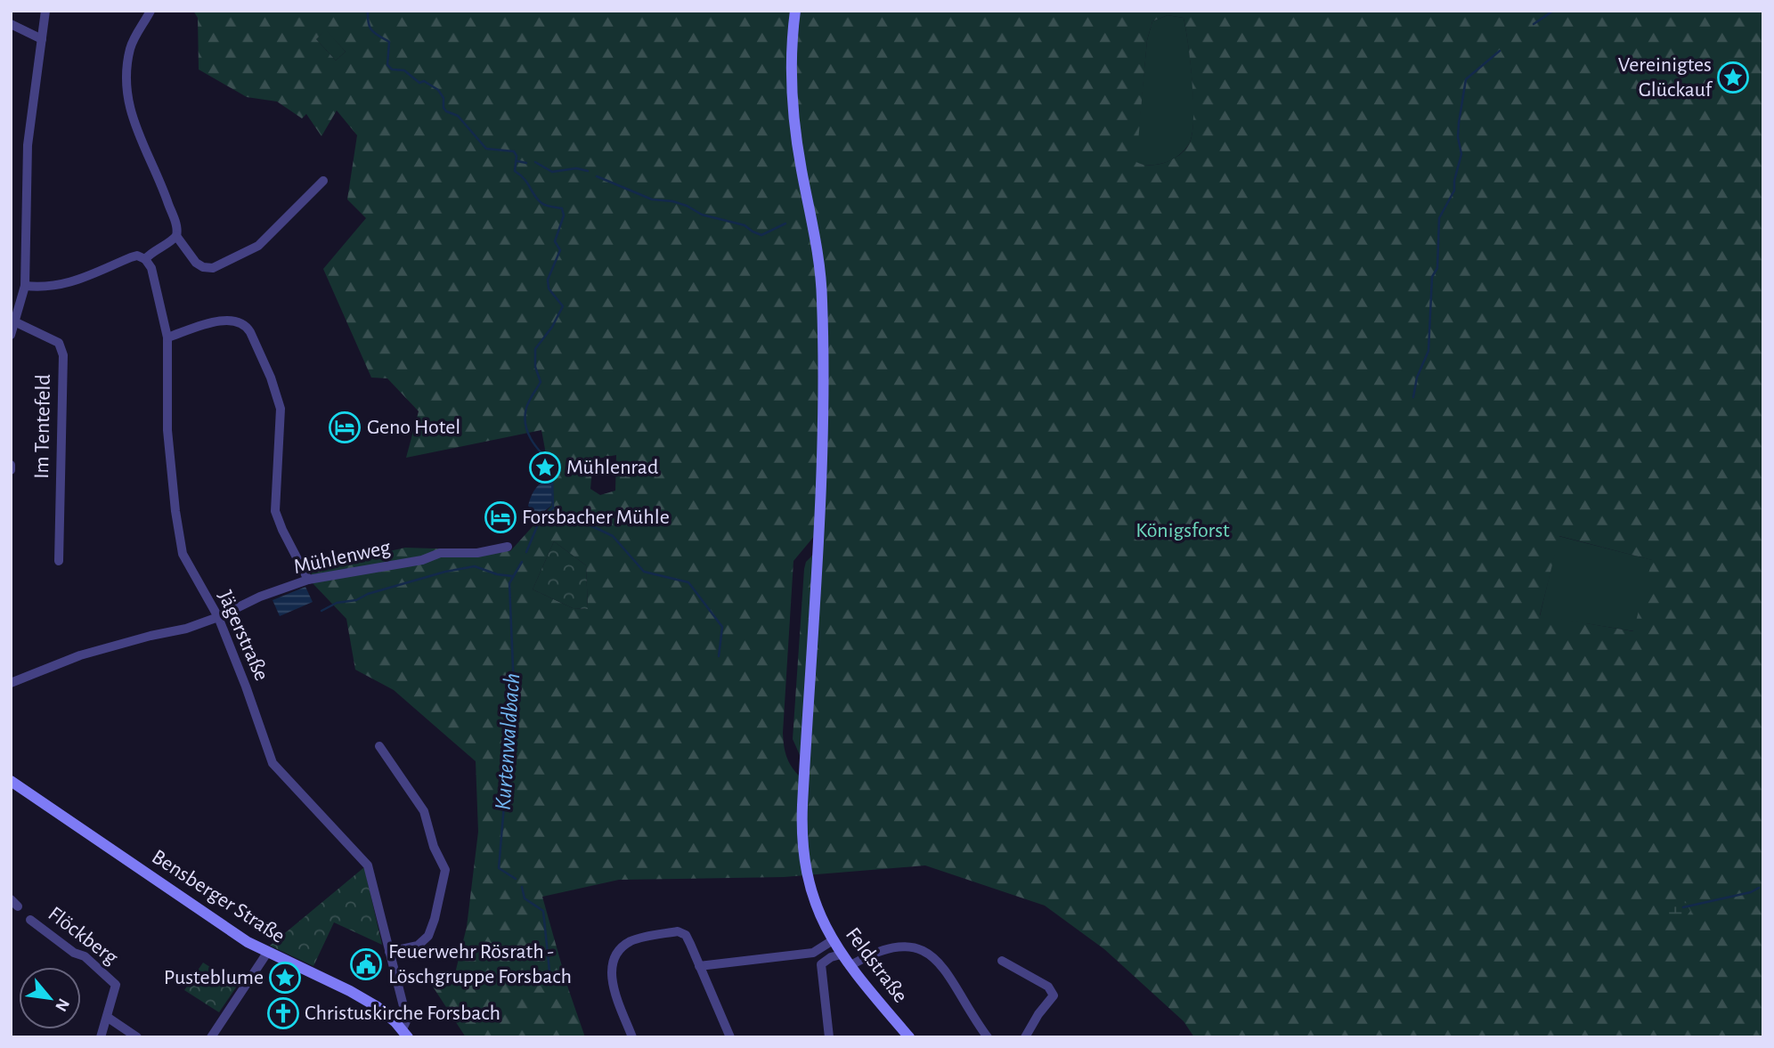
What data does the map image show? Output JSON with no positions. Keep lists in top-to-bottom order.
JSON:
{
  "streets": {
    "main road": ["Bensberger Straße", "Feldstraße"],
    "street": [
      "Im Tentefeld",
      "Mühlenweg",
      "Jägerstraße",
      "Flöckberg"
    ]
  },
  "crossings": [
    ["Mühlenweg", "Jägerstraße"],
    ["Jägerstraße", "Bensberger Straße"]
  ],
  "water": ["Kurtenwaldbach"],
  "parks": ["Königsforst"],
  "places": {
    "place": ["Vereinigtes Glückauf", "Mühlenrad", "Pusteblume"],
    "hotel": ["Geno Hotel", "Forsbacher Mühle"],
    "public building": ["Feuerwehr Rösrath - Löschgruppe Forsbach"],
    "church": ["Christuskirche Forsbach"]
  },
  "north": "bottom right"
}
